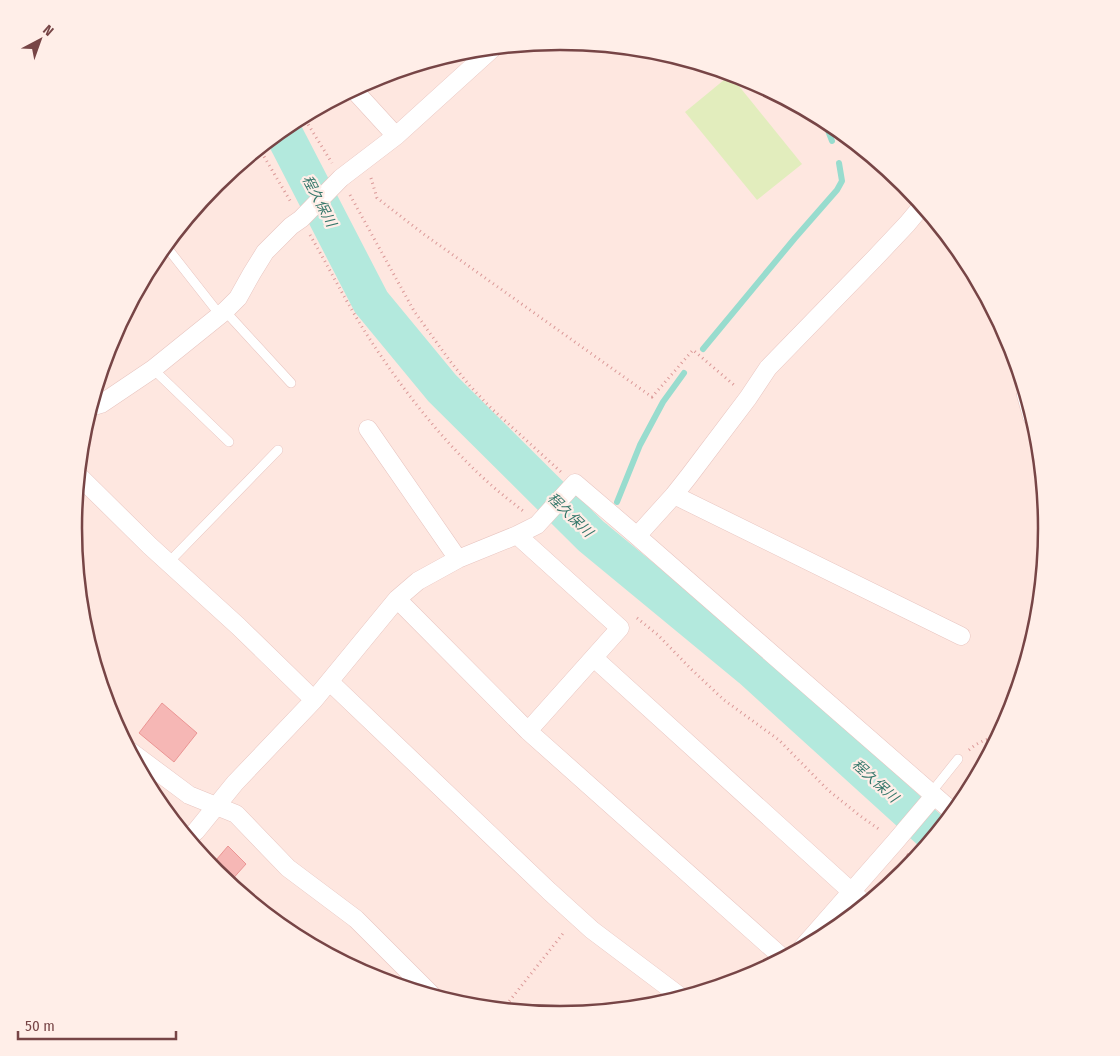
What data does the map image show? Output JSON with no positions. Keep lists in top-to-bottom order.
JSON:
{
  "water": ["程久保川"],
  "scale_bar": "50 m",
  "north": "top right"
}
